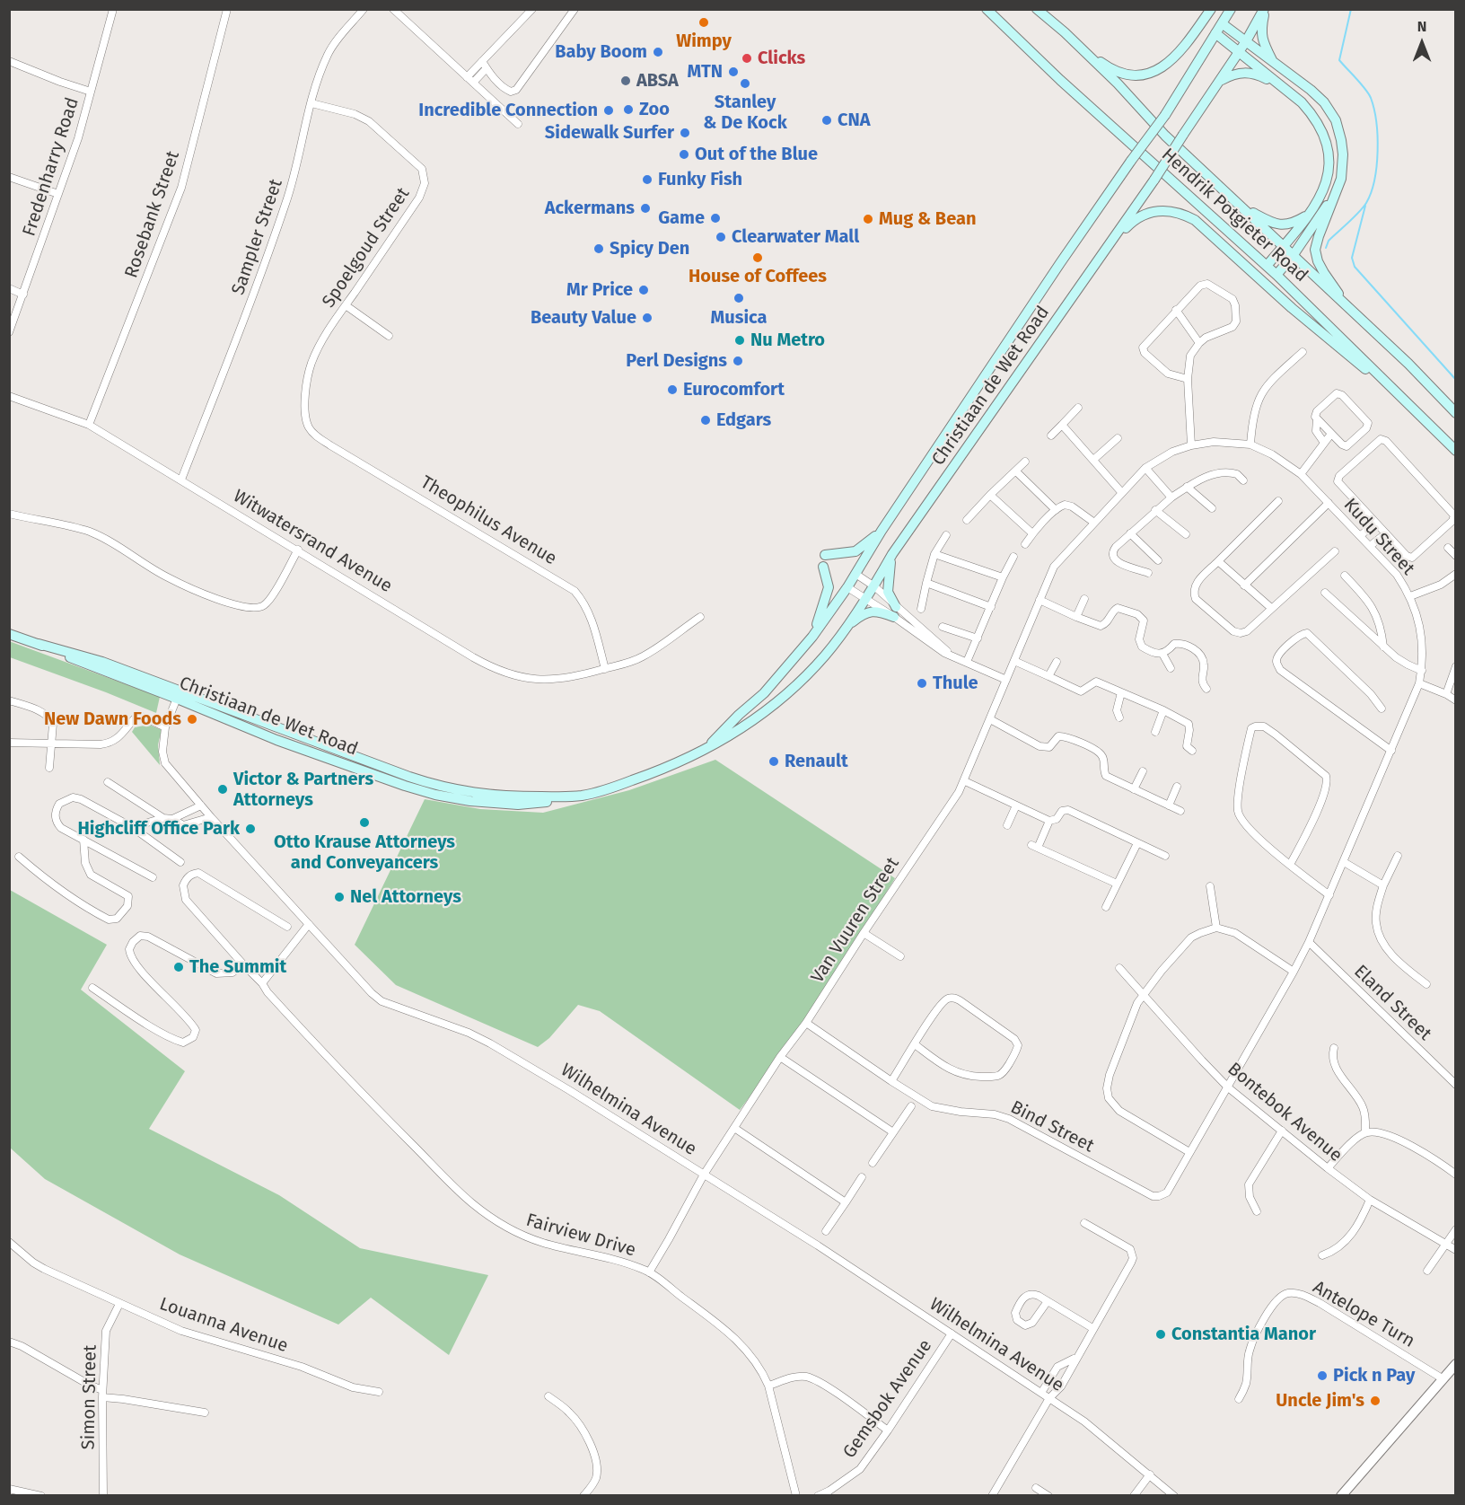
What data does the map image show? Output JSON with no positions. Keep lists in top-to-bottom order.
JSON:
{
  "streets": {
    "main road": ["Hendrik Potgieter Road", "Christiaan de Wet Road"],
    "street": [
      "Fredenharry Road",
      "Rosebank Street",
      "Sampler Street",
      "Spoelgoud Street",
      "Theophilus Avenue",
      "Kudu Street",
      "Witwatersrand Avenue",
      "Van Vuuren Street",
      "Eland Street",
      "Wilhelmina Avenue",
      "Bontebok Avenue",
      "Bind Street",
      "Fairview Drive",
      "Antelope Turn",
      "Louanna Avenue",
      "Simon Street",
      "Gemsbok Avenue"
    ]
  },
  "crossings": [
    ["Rosebank Street", "Witwatersrand Avenue"],
    ["Sampler Street", "Spoelgoud Street"],
    ["Sampler Street", "Witwatersrand Avenue"],
    ["Spoelgoud Street", "Theophilus Avenue"],
    ["Christiaan de Wet Road", "Wilhelmina Avenue"],
    ["Theophilus Avenue", "Witwatersrand Avenue"],
    ["Kudu Street", "Van Vuuren Street"],
    ["Kudu Street", "Eland Street"],
    ["Kudu Street", "Bontebok Avenue"],
    ["Kudu Street", "Bind Street"],
    ["Van Vuuren Street", "Wilhelmina Avenue"],
    ["Van Vuuren Street", "Bind Street"],
    ["Van Vuuren Street", "Fairview Drive"],
    ["Wilhelmina Avenue", "Gemsbok Avenue"],
    ["Louanna Avenue", "Simon Street"]
  ],
  "places": [
    "Wimpy",
    "Baby Boom",
    "Clicks",
    "MTN",
    "ABSA",
    "Stanley & De Kock",
    "Zoo",
    "Incredible Connection",
    "CNA",
    "Sidewalk Surfer",
    "Out of the Blue",
    "Funky Fish",
    "Ackermans",
    "Game",
    "Mug & Bean",
    "Clearwater Mall",
    "Spicy Den",
    "House of Coffees",
    "Mr Price",
    "Musica",
    "Beauty Value",
    "Nu Metro",
    "Perl Designs",
    "Eurocomfort",
    "Edgars",
    "Thule",
    "New Dawn Foods",
    "Renault",
    "Victor & Partners Attorneys",
    "Otto Krause Attorneys and Conveyancers",
    "Highcliff Office Park",
    "Nel Attorneys",
    "The Summit",
    "Constantia Manor",
    "Pick n Pay",
    "Uncle Jim's"
  ],
  "north": "top"
}
